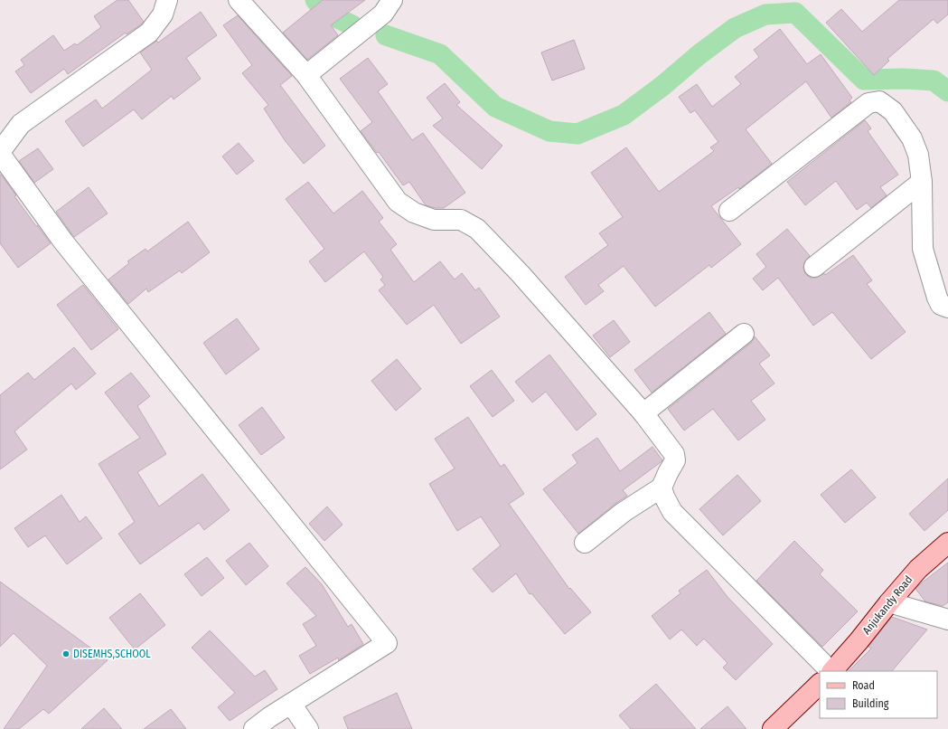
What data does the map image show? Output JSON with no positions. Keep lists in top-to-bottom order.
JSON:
{
  "streets": {
    "street": ["Anjukandy Road"]
  },
  "places": ["DISEMHS,SCHOOL"],
  "legend": ["Road", "Building"]
}
